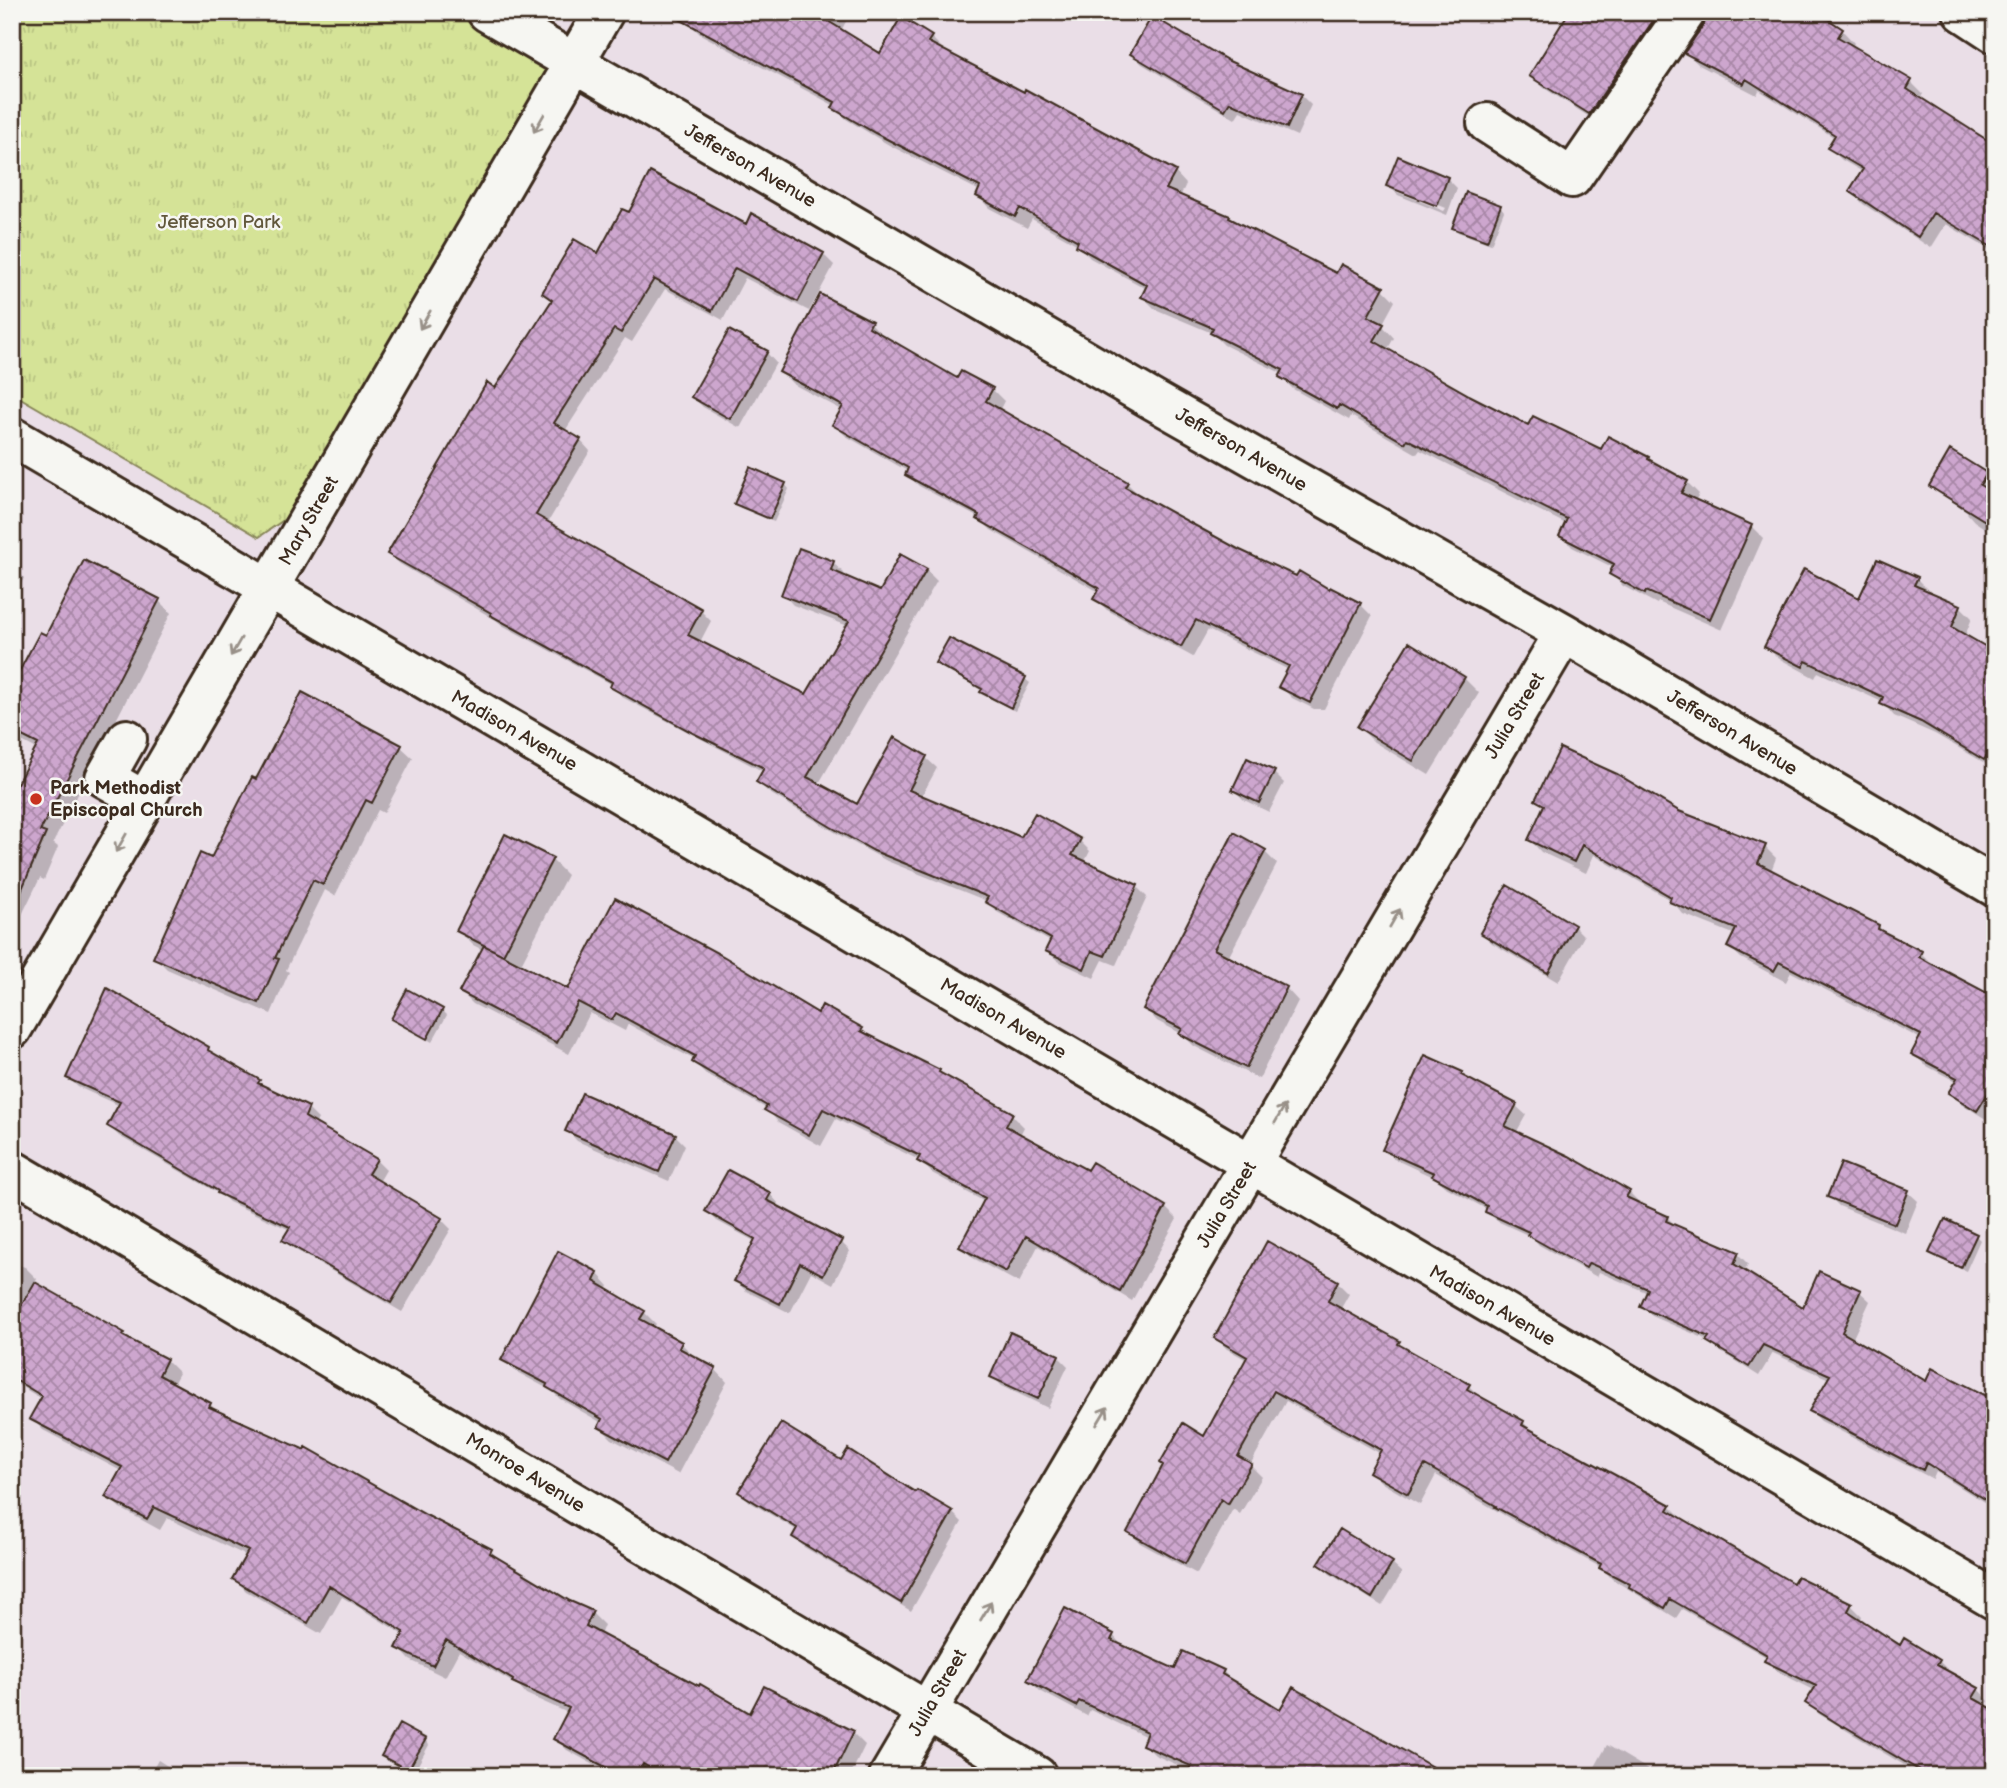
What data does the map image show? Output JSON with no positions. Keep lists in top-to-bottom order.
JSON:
{
  "streets": {
    "street": [
      "Jefferson Avenue",
      "Mary Street",
      "Julia Street",
      "Madison Avenue",
      "Monroe Avenue"
    ]
  },
  "crossings": [
    ["Jefferson Avenue", "Mary Street"],
    ["Jefferson Avenue", "Julia Street"],
    ["Mary Street", "Madison Avenue"],
    ["Julia Street", "Madison Avenue"],
    ["Julia Street", "Monroe Avenue"]
  ],
  "one_way": ["Mary Street", "Julia Street"],
  "parks": ["Jefferson Park"],
  "places": ["Park Methodist Episcopal Church"]
}
